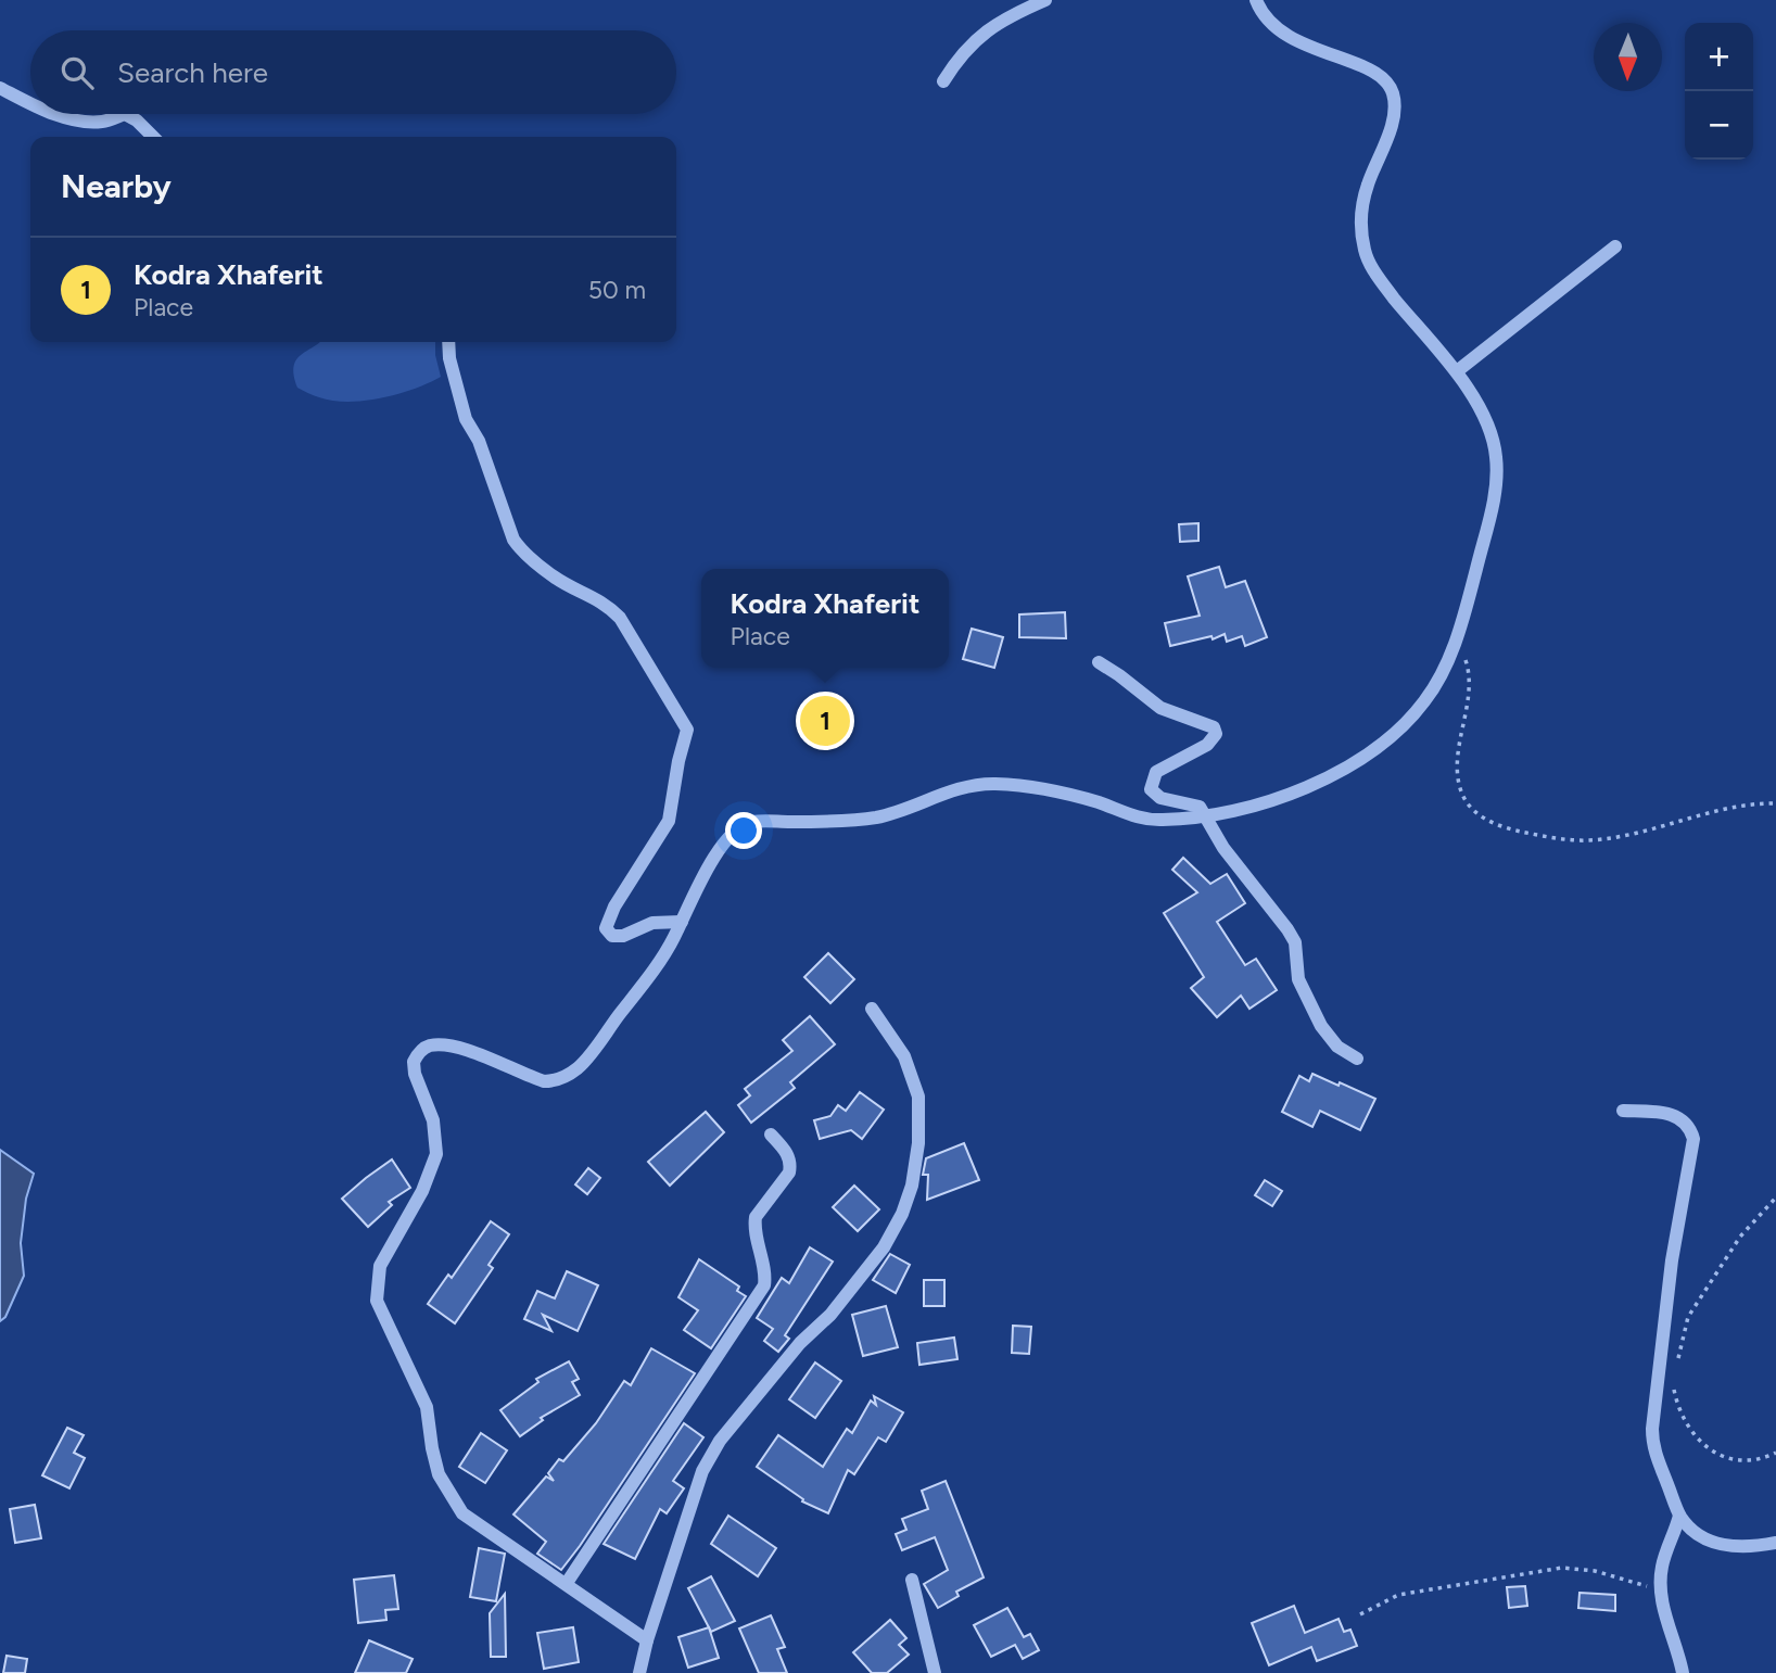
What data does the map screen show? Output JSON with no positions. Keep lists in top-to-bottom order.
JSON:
{
  "north": "bottom",
  "page": {
    "map_buttons": ["+", "−"],
    "search": "Search here",
    "heading": "Nearby",
    "list": [
      {
        "mark": "1",
        "name": "Kodra Xhaferit",
        "note": "Place",
        "value": "50 m"
      }
    ],
    "popup": ["Kodra Xhaferit", "Place"],
    "pins": "1"
  }
}
